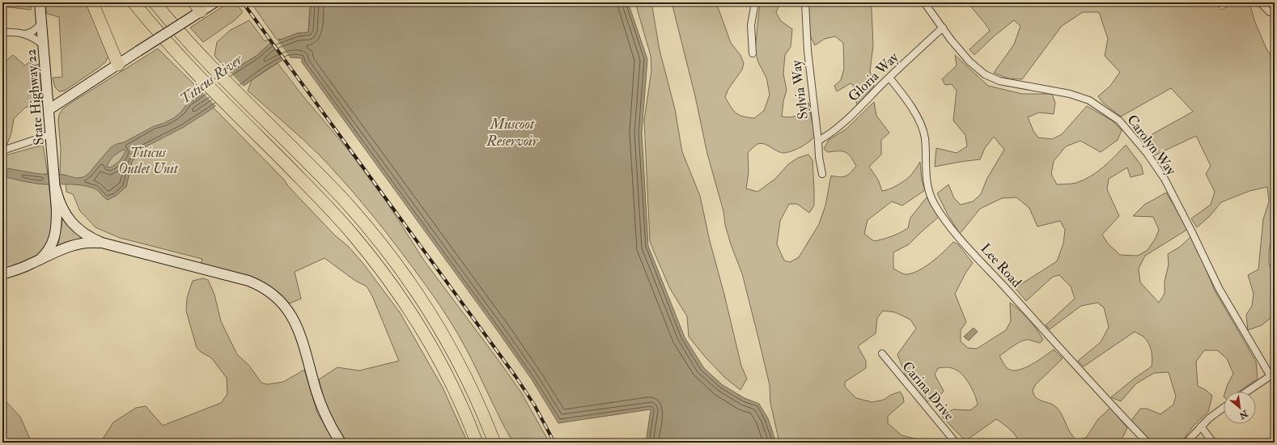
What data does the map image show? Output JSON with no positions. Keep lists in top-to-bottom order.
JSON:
{
  "streets": {
    "main road": ["State Highway 22"],
    "street": [
      "Gloria Way",
      "Sylvia Way",
      "Carolyn Way",
      "Lee Road",
      "Carina Drive"
    ]
  },
  "crossings": [
    ["Gloria Way", "Sylvia Way"],
    ["Gloria Way", "Carolyn Way"],
    ["Gloria Way", "Lee Road"]
  ],
  "water": ["Titicus River", "Muscoot Reservoir"],
  "parks": ["Titicus Outlet Unit"],
  "north": "bottom right"
}
